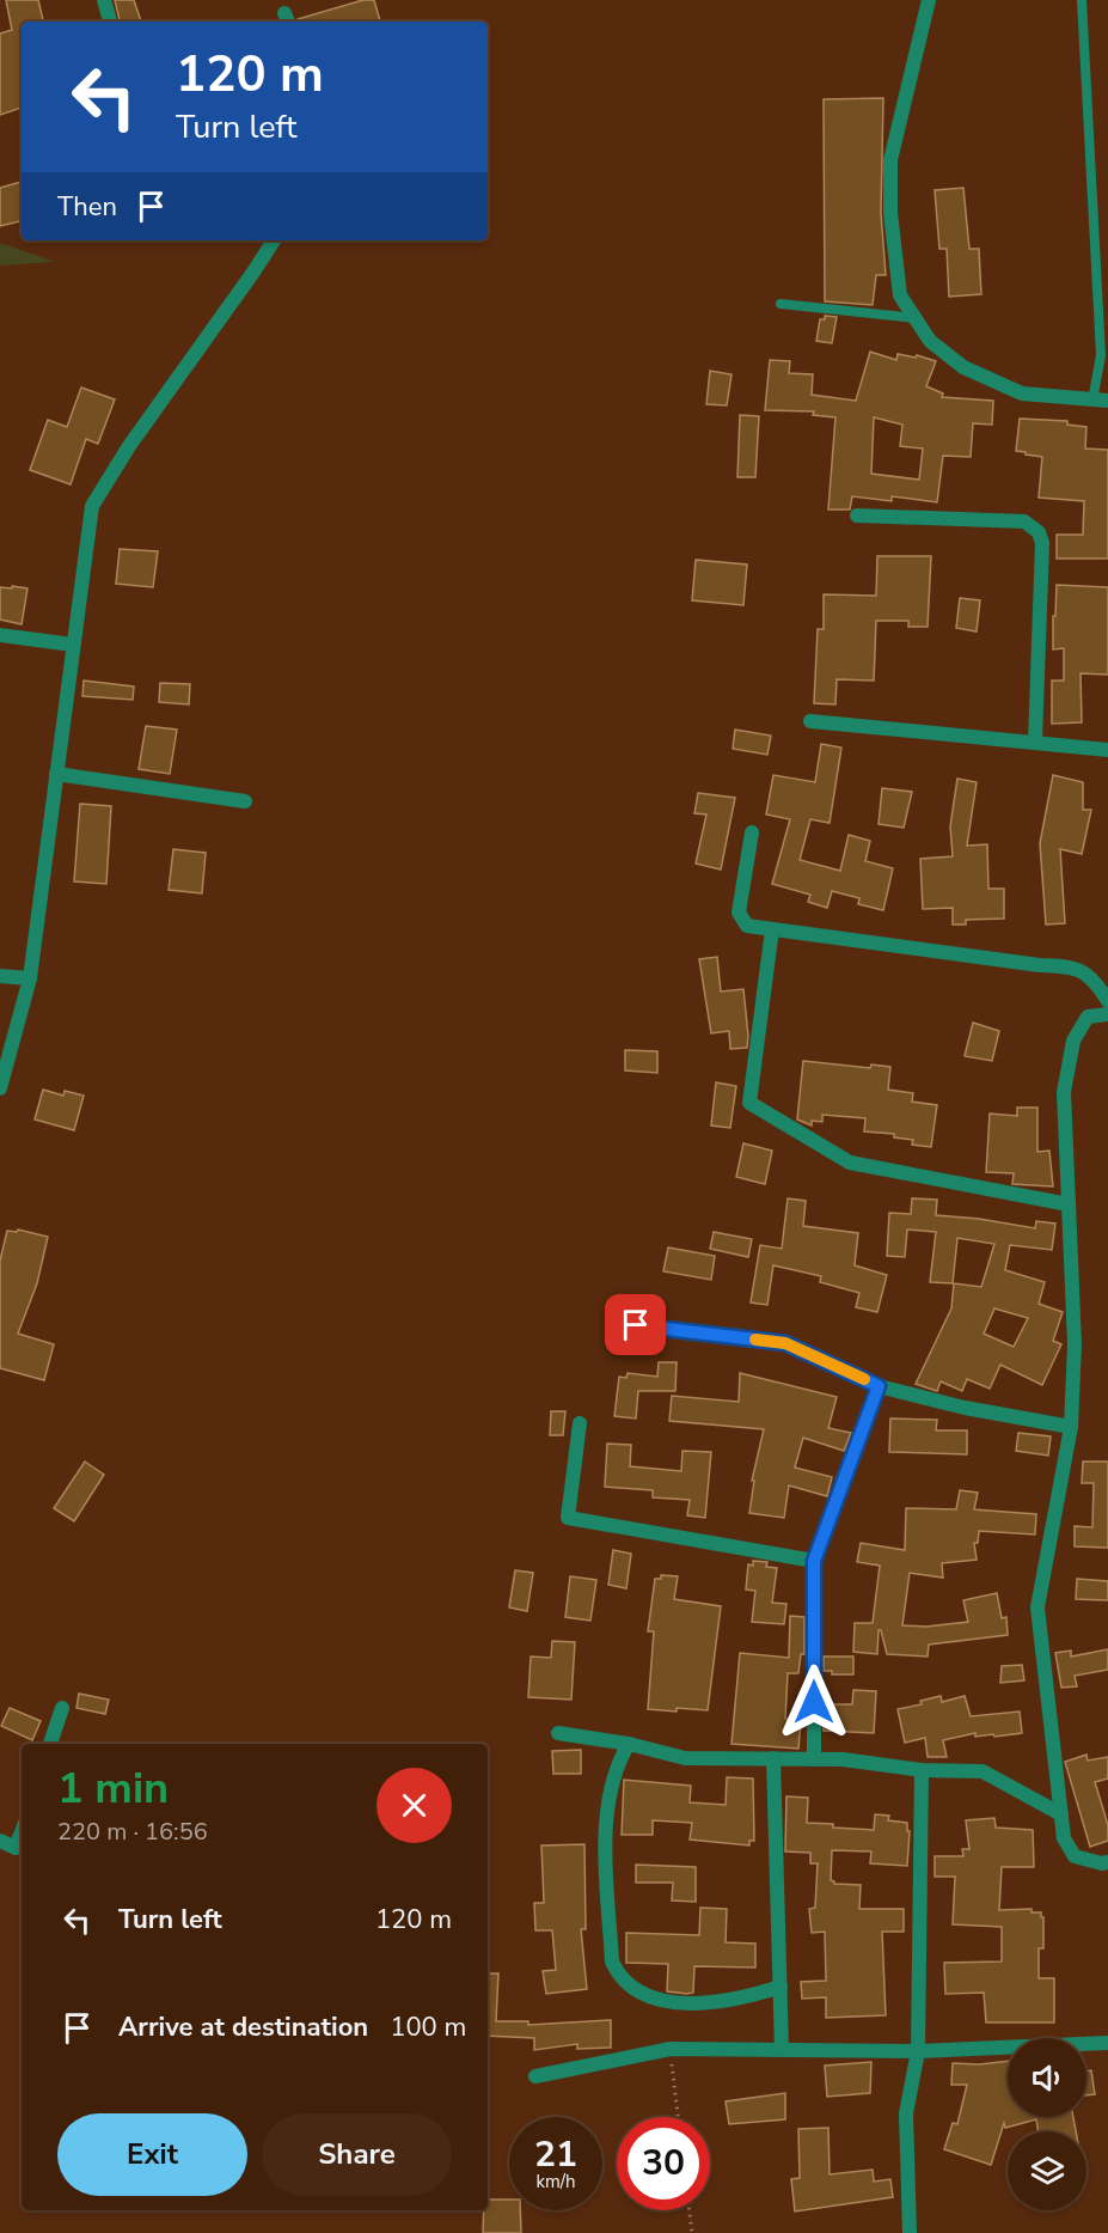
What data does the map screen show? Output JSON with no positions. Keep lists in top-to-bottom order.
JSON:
{
  "page": {
    "turn": ["120 m", "Turn left"],
    "then": "Then",
    "heading": ["1 min", "220 m · 16:56"],
    "list": [
      {
        "name": "Turn left",
        "value": "120 m"
      },
      {
        "name": "Arrive at destination",
        "value": "100 m"
      }
    ],
    "buttons": ["Exit", "Share"],
    "speed": "21 km/h",
    "limit": "30"
  }
}
